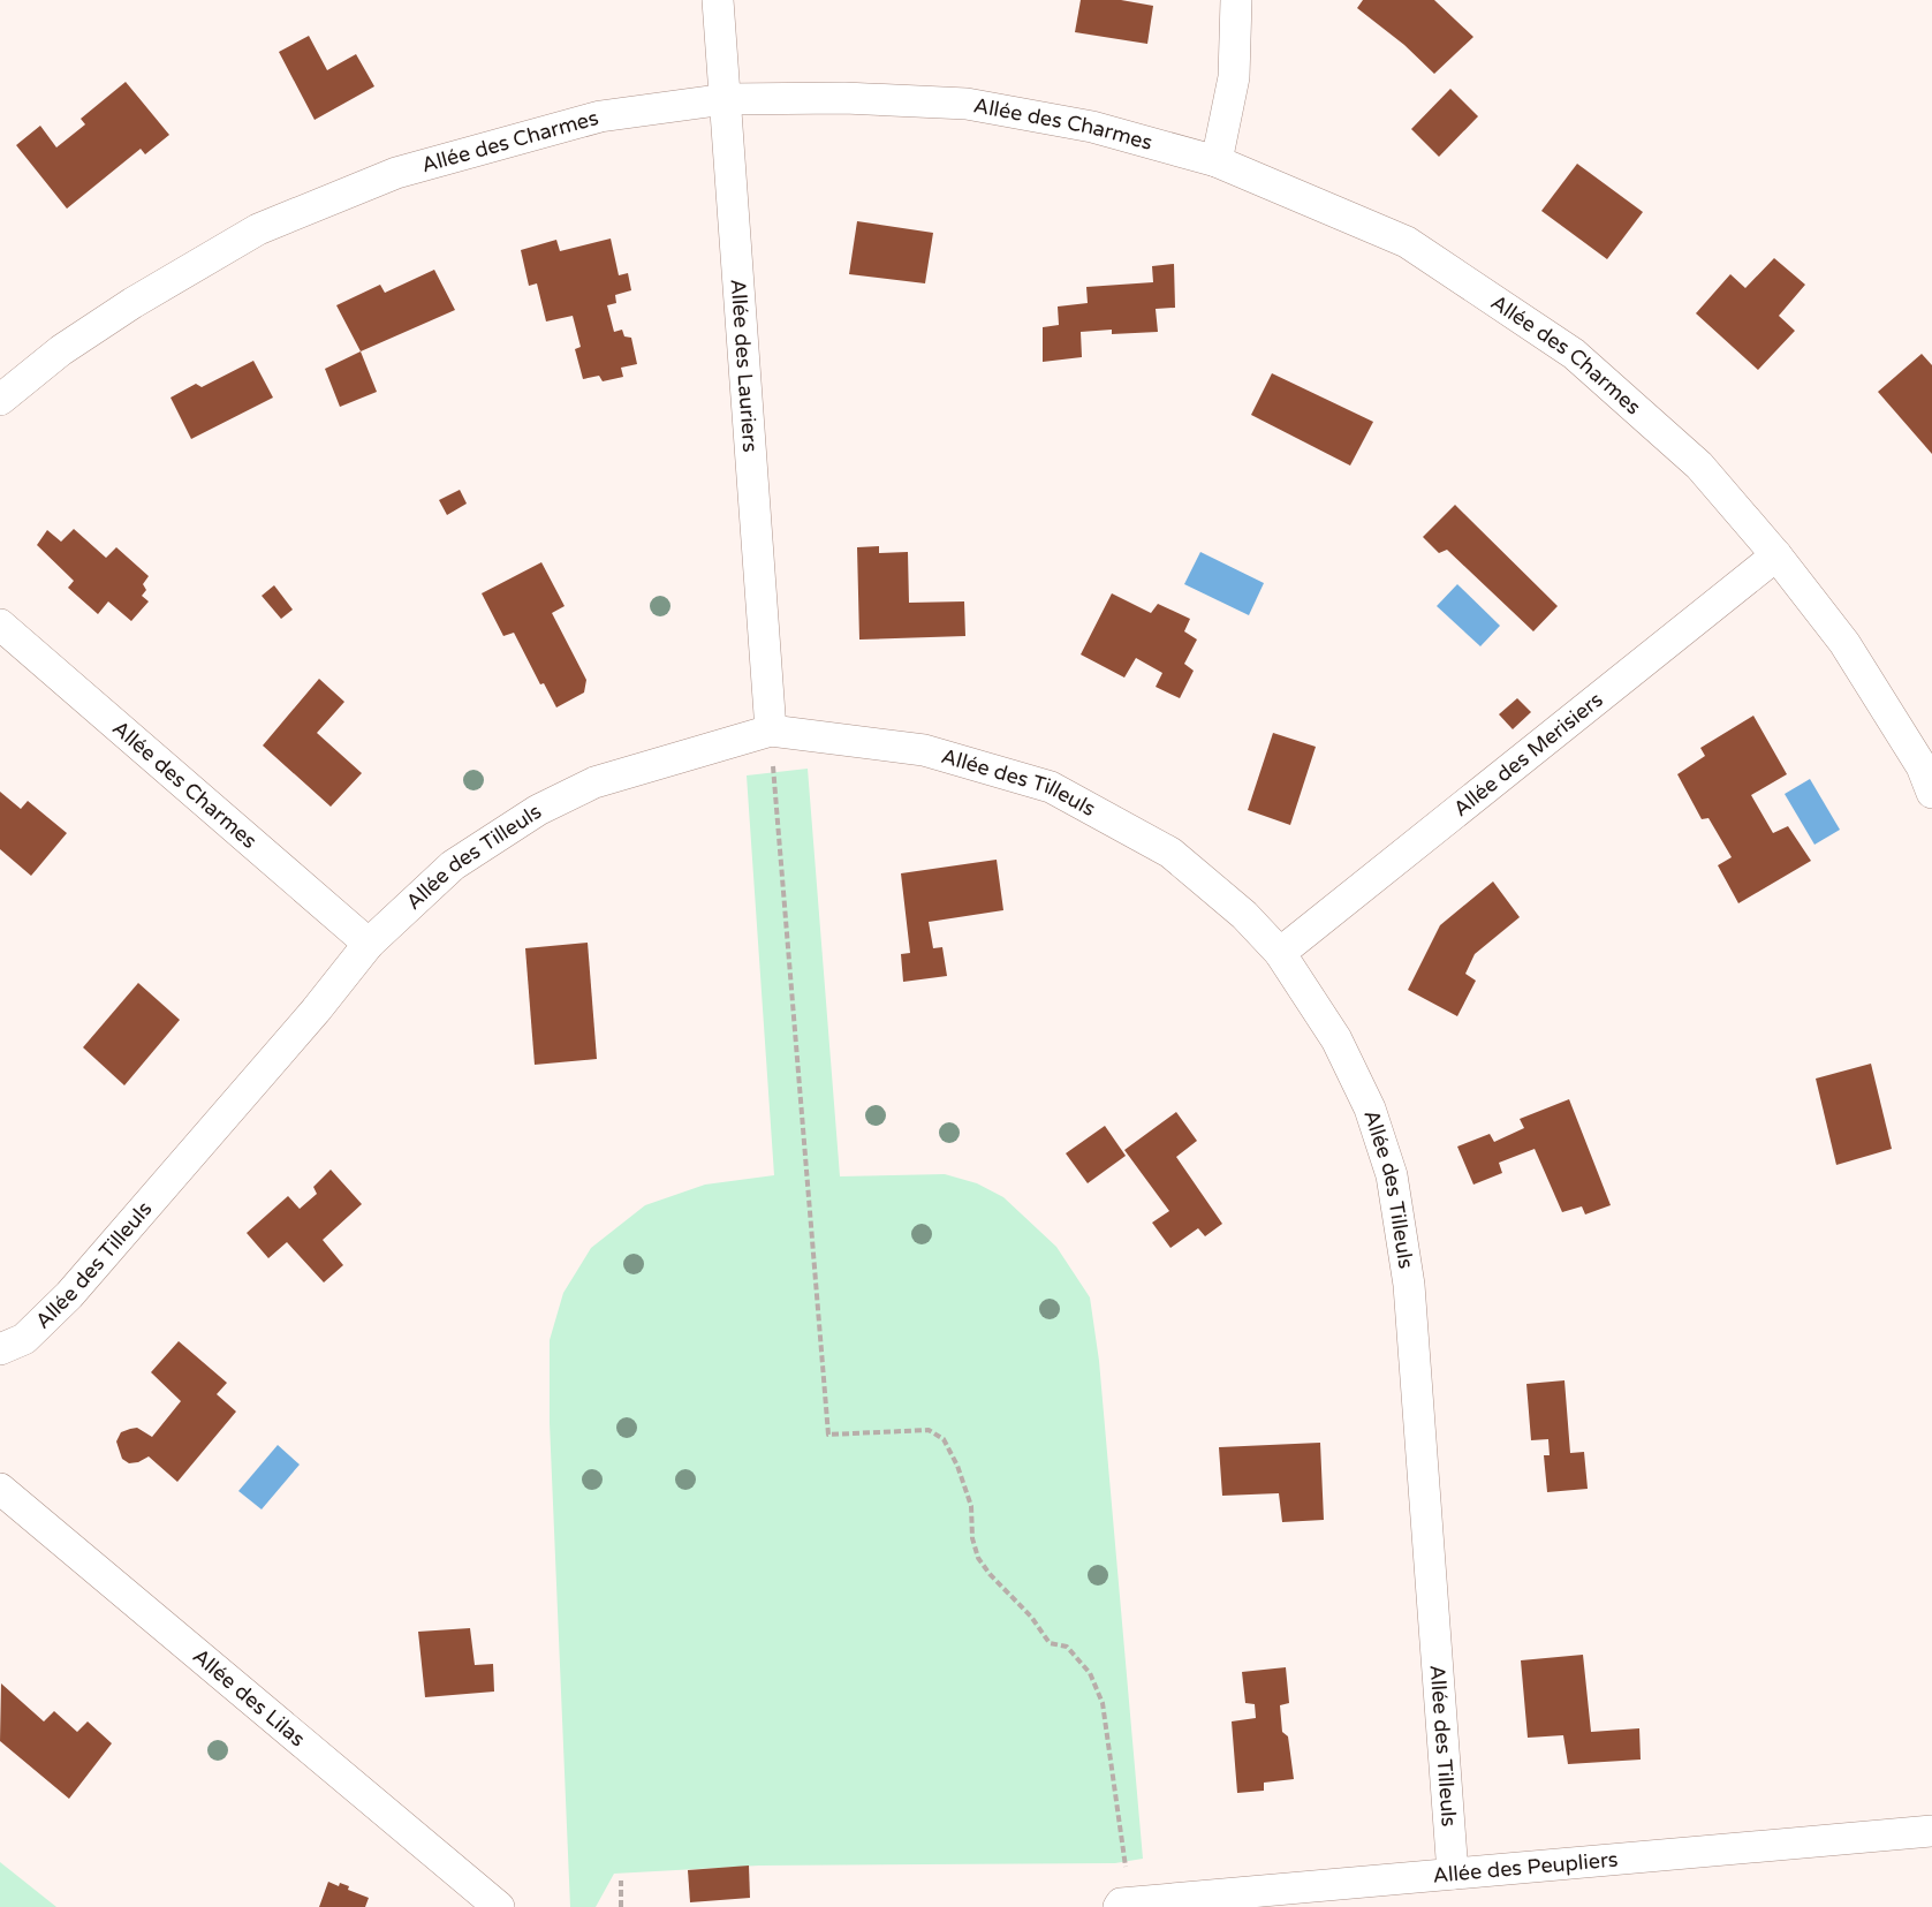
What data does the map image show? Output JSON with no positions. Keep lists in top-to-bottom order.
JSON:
{
  "streets": {
    "street": [
      "Allée des Charmes",
      "Allée des Lauriers",
      "Allée des Merisiers",
      "Allée des Tilleuls",
      "Allée des Lilas",
      "Allée des Peupliers"
    ]
  },
  "crossings": [
    ["Allée des Charmes", "Allée des Lauriers"],
    ["Allée des Charmes", "Allée des Merisiers"],
    ["Allée des Charmes", "Allée des Tilleuls"],
    ["Allée des Lauriers", "Allée des Tilleuls"],
    ["Allée des Merisiers", "Allée des Tilleuls"],
    ["Allée des Tilleuls", "Allée des Peupliers"]
  ]
}
